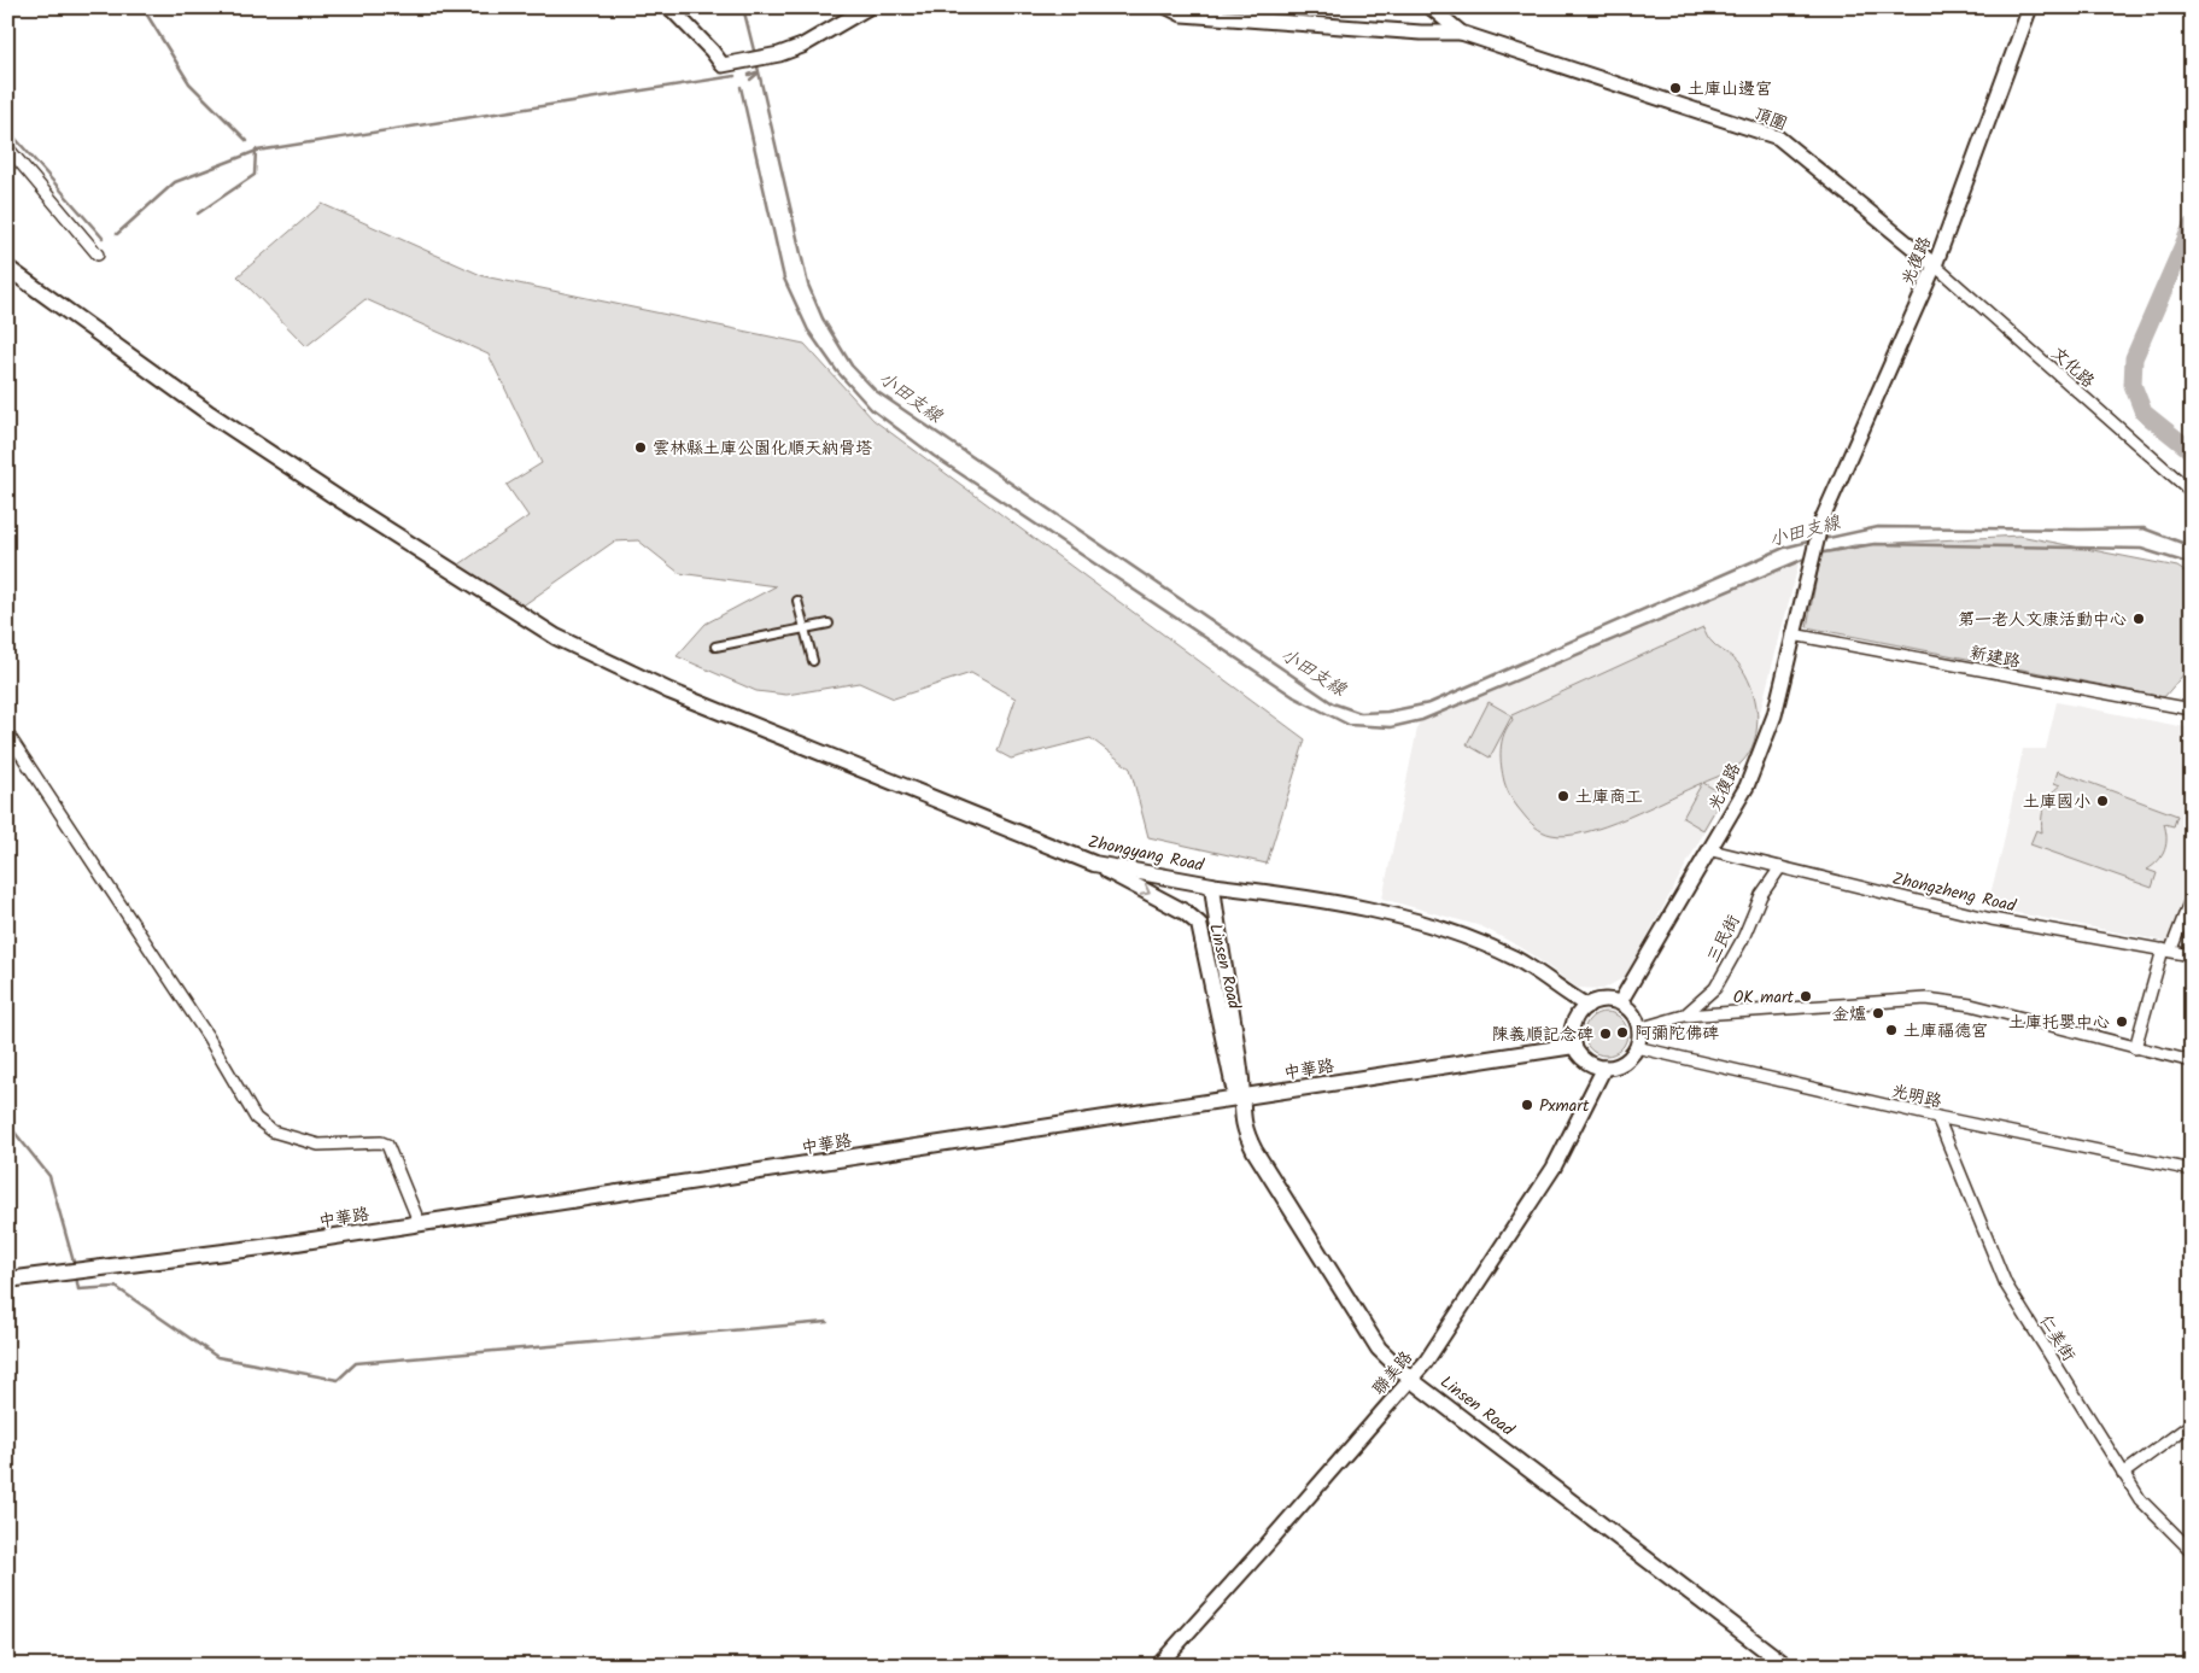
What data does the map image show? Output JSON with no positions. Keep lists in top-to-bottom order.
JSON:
{
  "streets": {
    "main road": ["Zhongyang Road", "Linsen Road", "中華路"],
    "street": [
      "頂圍",
      "光復路",
      "文化路",
      "新建路",
      "Zhongzheng Road",
      "三民街",
      "光明路",
      "仁美街",
      "聯美路"
    ]
  },
  "crossings": [
    ["頂圍", "光復路"],
    ["頂圍", "文化路"],
    ["光復路", "文化路"],
    ["光復路", "新建路"],
    ["光復路", "Zhongyang Road"],
    ["光復路", "Zhongzheng Road"],
    ["光復路", "中華路"],
    ["光復路", "光明路"],
    ["光復路", "聯美路"],
    ["Zhongyang Road", "Linsen Road"],
    ["Zhongyang Road", "中華路"],
    ["Zhongyang Road", "光明路"],
    ["Zhongyang Road", "聯美路"],
    ["Zhongzheng Road", "三民街"],
    ["Linsen Road", "中華路"],
    ["Linsen Road", "聯美路"],
    ["中華路", "光明路"],
    ["中華路", "聯美路"],
    ["光明路", "仁美街"],
    ["光明路", "聯美路"]
  ],
  "water": ["小田支線"],
  "places": [
    "土庫山邊宮",
    "雲林縣土庫公園化順天納骨塔",
    "第一老人文康活動中心",
    "土庫商工",
    "土庫國小",
    "OK mart",
    "金爐",
    "土庫托嬰中心",
    "土庫福德宮",
    "阿彌陀佛碑",
    "陳義順記念碑",
    "Pxmart"
  ]
}
